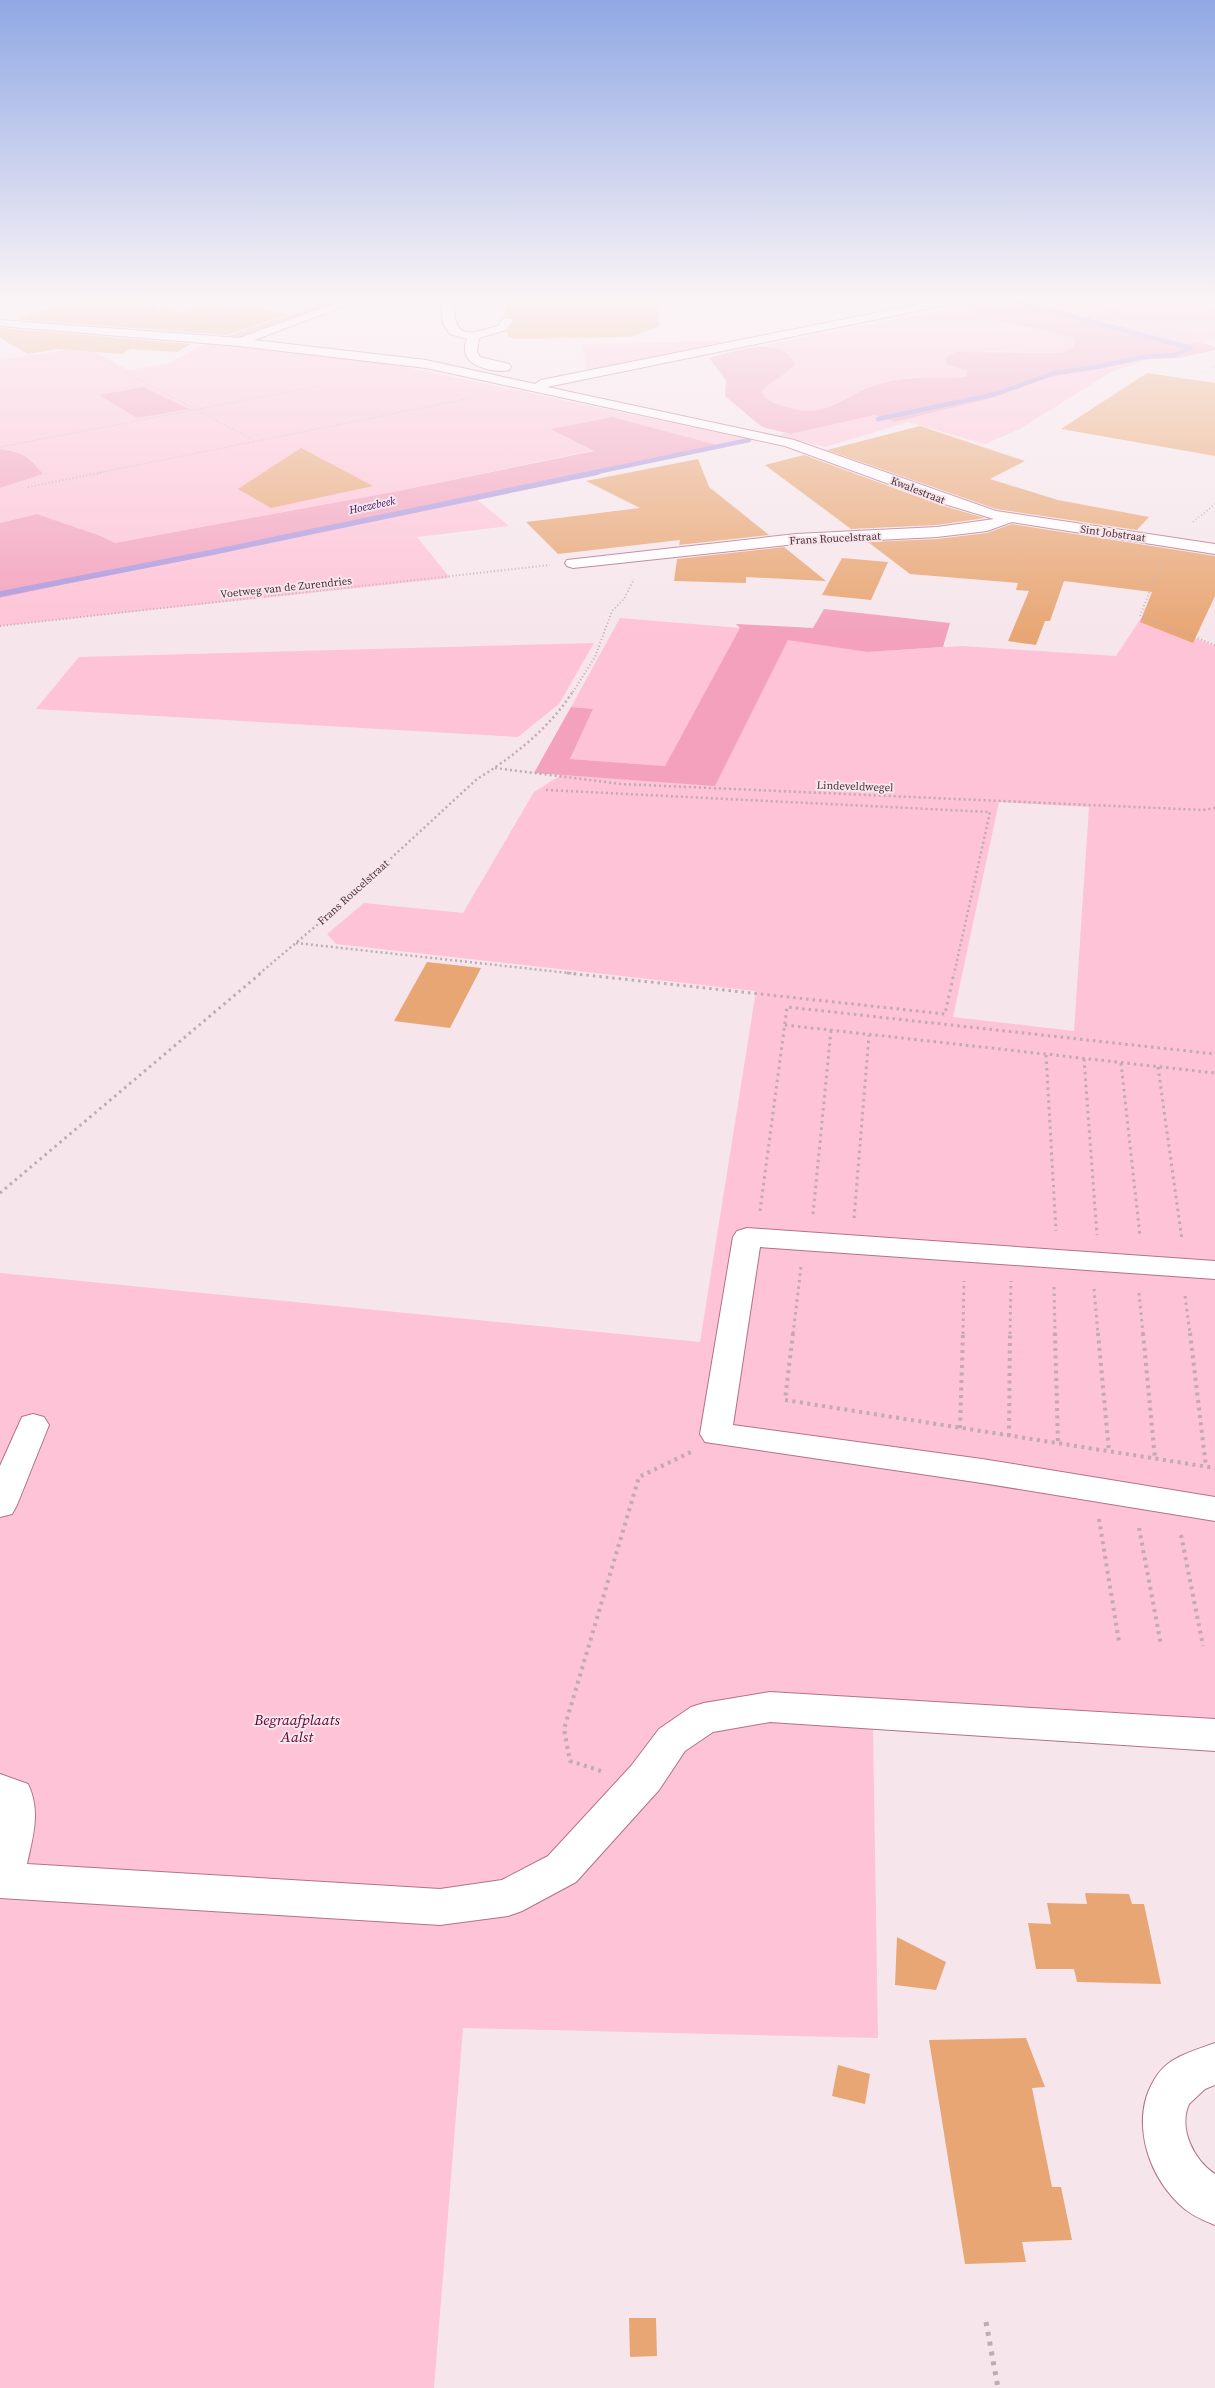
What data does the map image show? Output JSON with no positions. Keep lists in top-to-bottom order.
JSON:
{
  "streets": {
    "street": ["Kwalestraat", "Sint Jobstraat", "Frans Roucelstraat"],
    "path": ["Voetweg van de Zurendries", "Lindeveldwegel"]
  },
  "crossings": [
    ["Kwalestraat", "Sint Jobstraat"],
    ["Kwalestraat", "Frans Roucelstraat"],
    ["Sint Jobstraat", "Frans Roucelstraat"],
    ["Frans Roucelstraat", "Voetweg van de Zurendries"],
    ["Frans Roucelstraat", "Lindeveldwegel"]
  ],
  "water": ["Hoezebeek"],
  "parks": ["Begraafplaats Aalst"]
}
